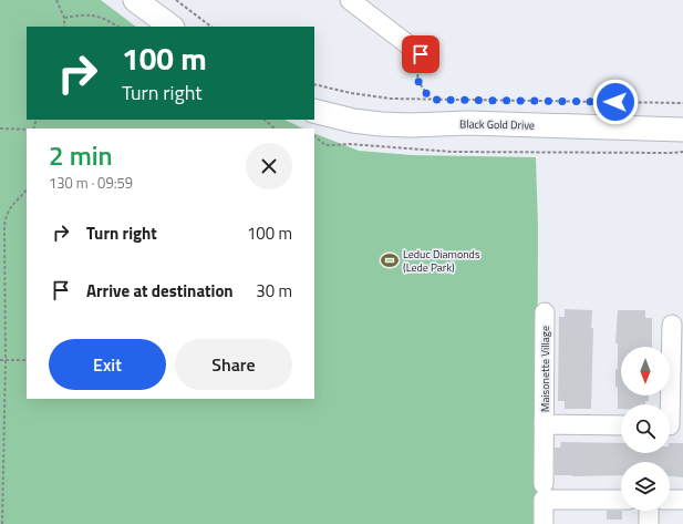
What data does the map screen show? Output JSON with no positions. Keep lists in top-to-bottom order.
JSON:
{
  "streets": {
    "main road": ["Black Gold Drive"],
    "street": ["Maisonette Village"]
  },
  "places": {
    "sports": ["Leduc Diamonds (Lede Park)"]
  },
  "north": "bottom",
  "page": {
    "turn": ["100 m", "Turn right"],
    "heading": ["2 min", "130 m · 09:59"],
    "list": [
      {
        "name": "Turn right",
        "value": "100 m"
      },
      {
        "name": "Arrive at destination",
        "value": "30 m"
      }
    ],
    "buttons": ["Exit", "Share"]
  }
}
